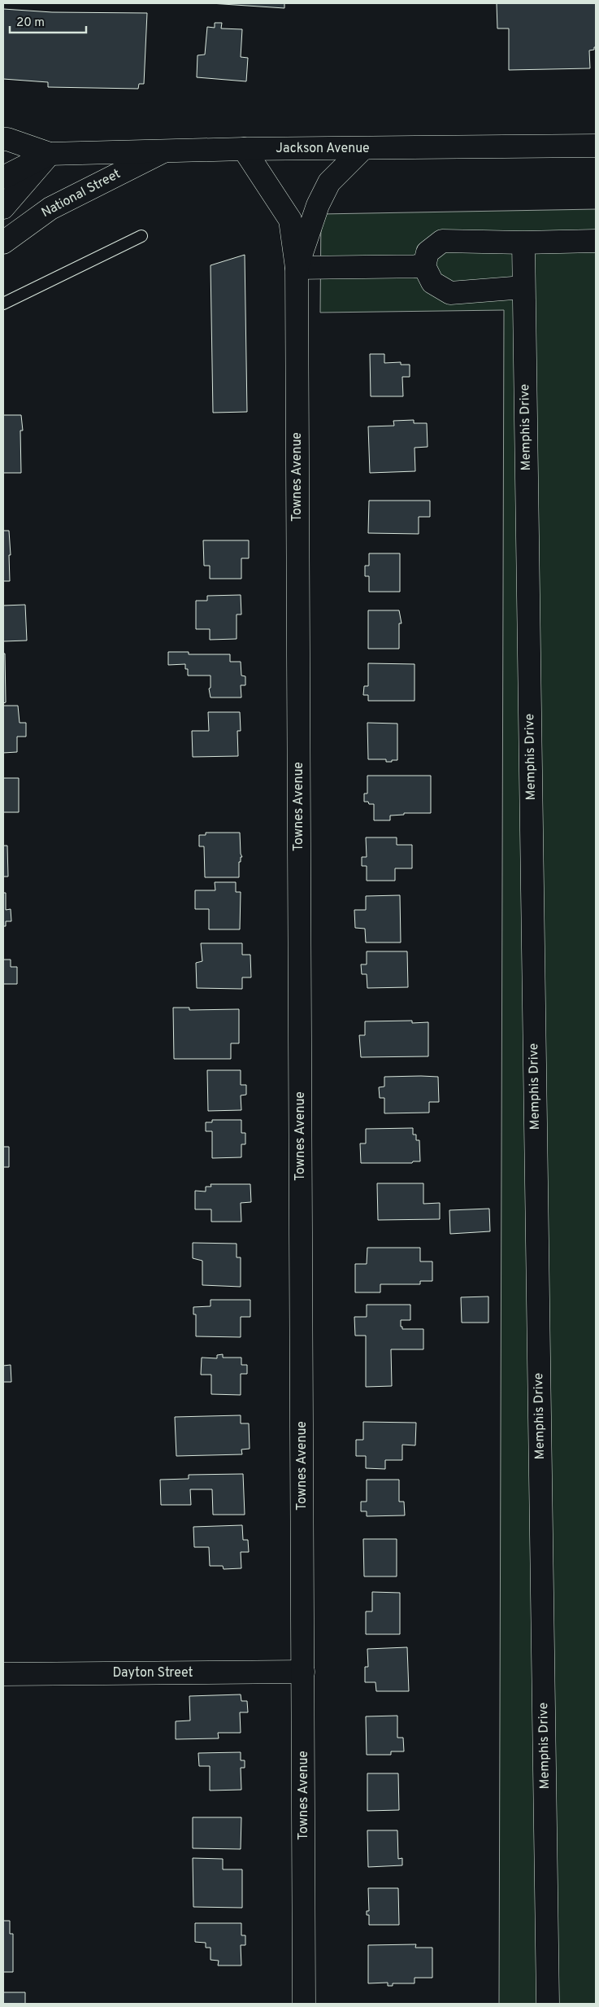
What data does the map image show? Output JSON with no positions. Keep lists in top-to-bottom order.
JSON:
{
  "streets": {
    "street": [
      "Jackson Avenue",
      "National Street",
      "Memphis Drive",
      "Townes Avenue",
      "Dayton Street"
    ]
  },
  "crossings": [
    ["Jackson Avenue", "National Street"],
    ["Jackson Avenue", "Townes Avenue"],
    ["Townes Avenue", "Dayton Street"]
  ],
  "scale_bar": "20 m"
}
